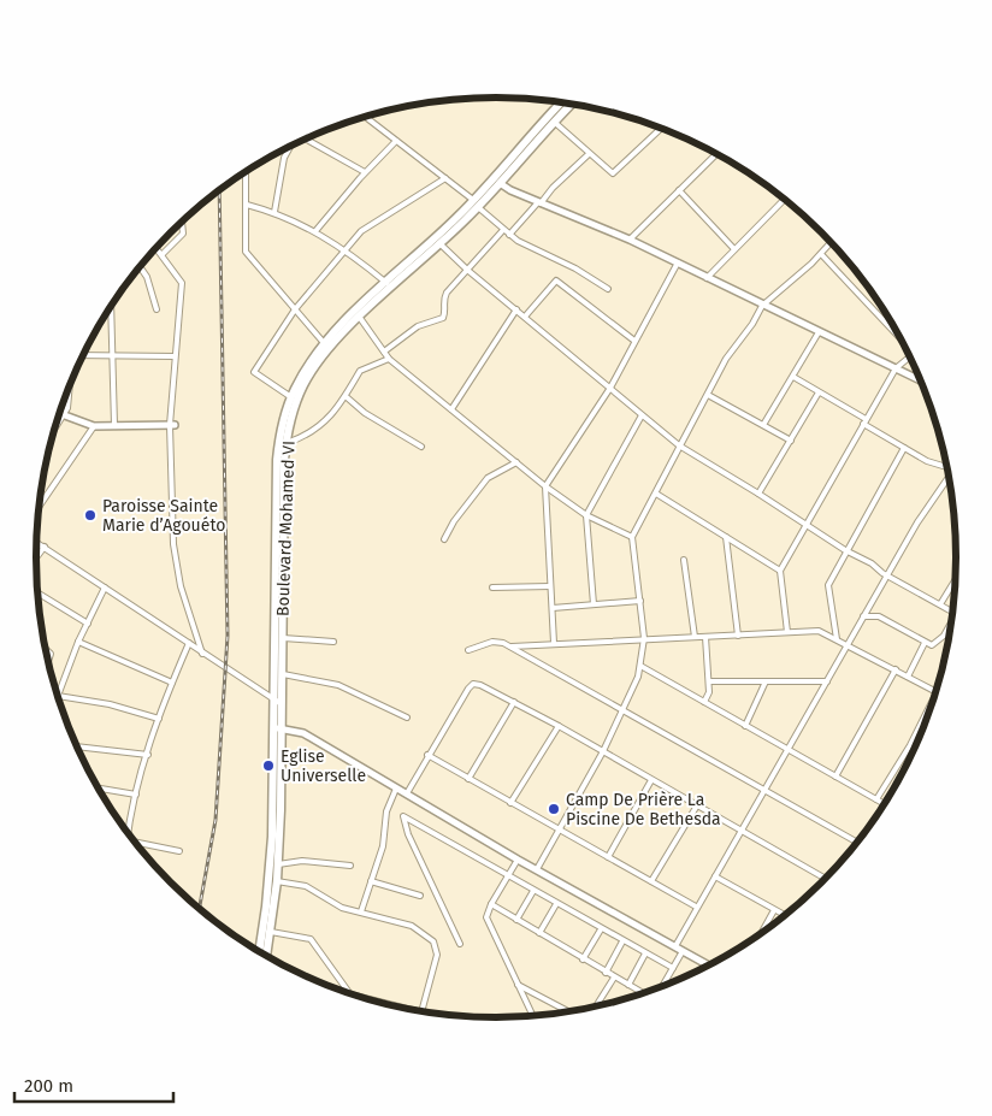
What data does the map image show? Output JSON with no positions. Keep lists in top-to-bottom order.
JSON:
{
  "streets": {
    "main road": ["Boulevard Mohamed VI"]
  },
  "places": ["Paroisse Sainte Marie d’Agouéto", "Eglise Universelle", "Camp De Prière La Piscine De Bethesda"],
  "scale_bar": "200 m"
}
